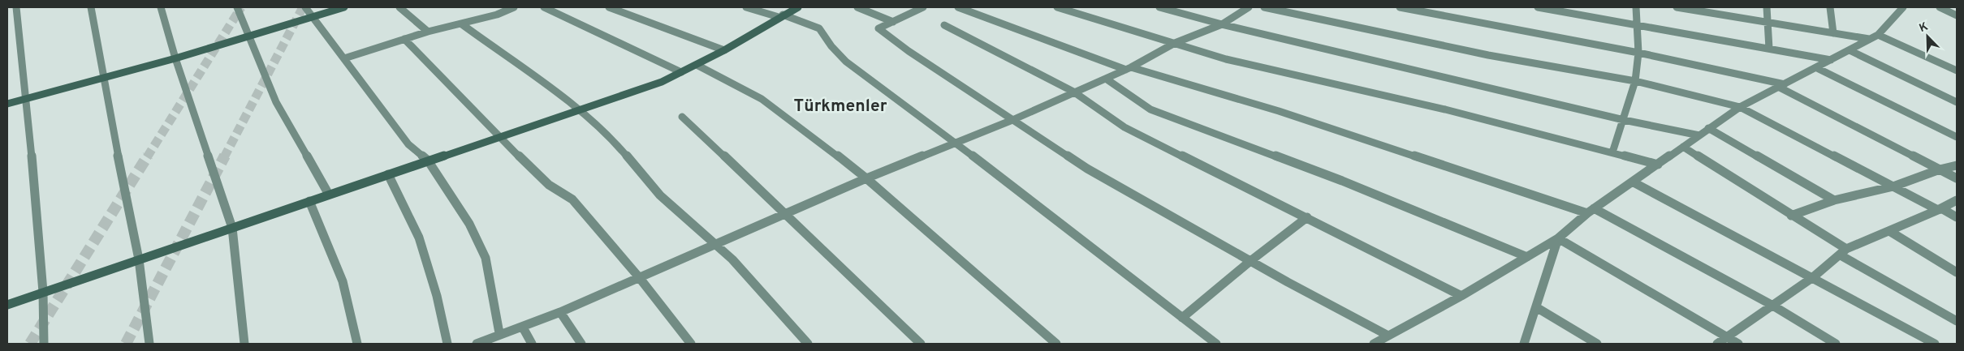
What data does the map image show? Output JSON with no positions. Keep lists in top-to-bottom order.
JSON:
{
  "districts": ["Türkmenler"],
  "north": "top left"
}
